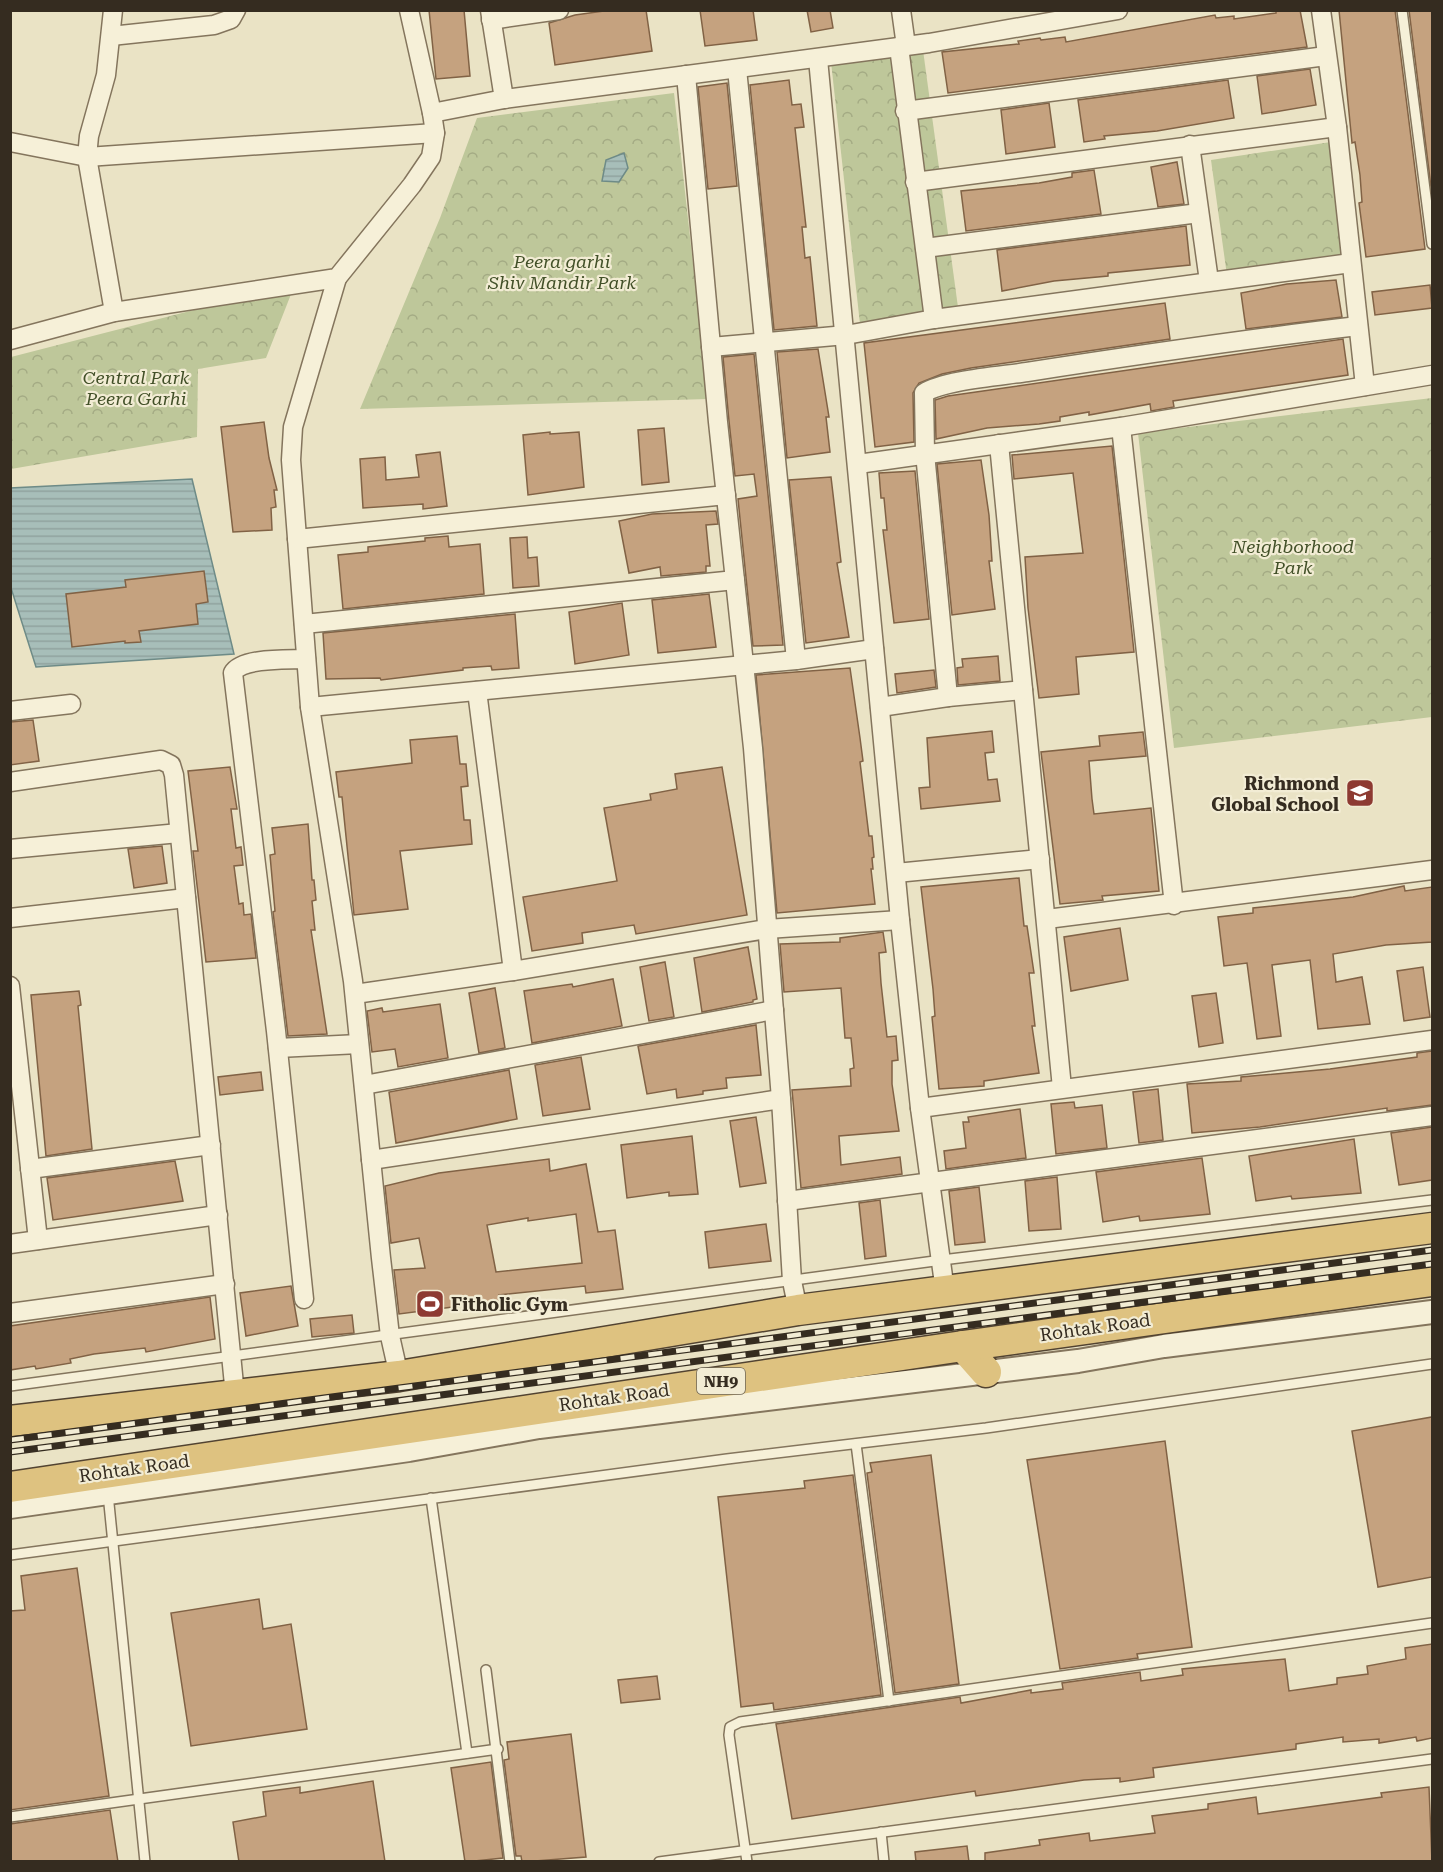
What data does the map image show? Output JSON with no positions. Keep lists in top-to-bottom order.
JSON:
{
  "streets": {
    "highway": ["Rohtak Road", "NH9"]
  },
  "parks": ["Peera garhi Shiv Mandir Park", "Central Park Peera Garhi", "Neighborhood Park"],
  "places": {
    "school or university": ["Richmond Global School"],
    "sports": ["Fitholic Gym"]
  }
}
